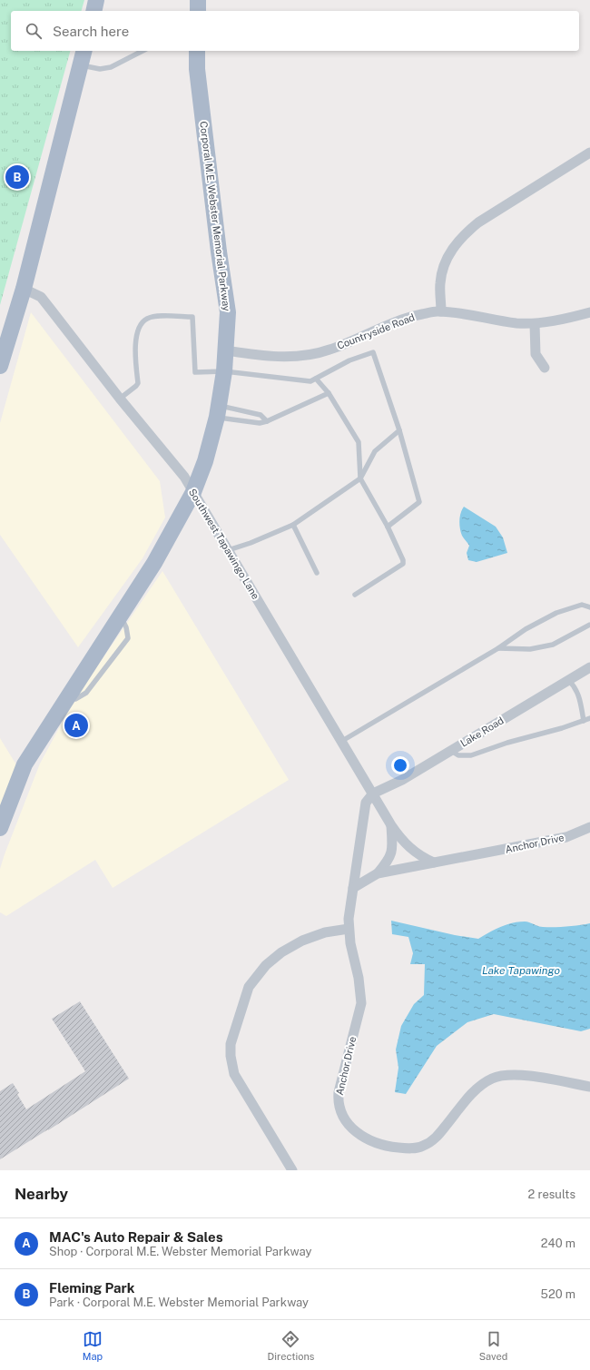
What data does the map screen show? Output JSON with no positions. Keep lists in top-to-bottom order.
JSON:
{
  "streets": {
    "main road": ["Corporal M.E. Webster Memorial Parkway"],
    "street": [
      "Countryside Road",
      "Southwest Tapawingo Lane",
      "Lake Road",
      "Anchor Drive"
    ]
  },
  "crossings": [
    ["Corporal M.E. Webster Memorial Parkway", "Countryside Road"],
    ["Corporal M.E. Webster Memorial Parkway", "Southwest Tapawingo Lane"],
    ["Southwest Tapawingo Lane", "Lake Road"],
    ["Southwest Tapawingo Lane", "Anchor Drive"]
  ],
  "water": ["Lake Tapawingo"],
  "page": {
    "search": "Search here",
    "pins": ["B", "A"],
    "heading": ["Nearby", "2 results"],
    "list": [
      {
        "mark": "A",
        "name": "MAC's Auto Repair & Sales",
        "note": "Shop · Corporal M.E. Webster Memorial Parkway",
        "value": "240 m"
      },
      {
        "mark": "B",
        "name": "Fleming Park",
        "note": "Park · Corporal M.E. Webster Memorial Parkway",
        "value": "520 m"
      }
    ],
    "nav": ["Map", "Directions", "Saved"]
  }
}
